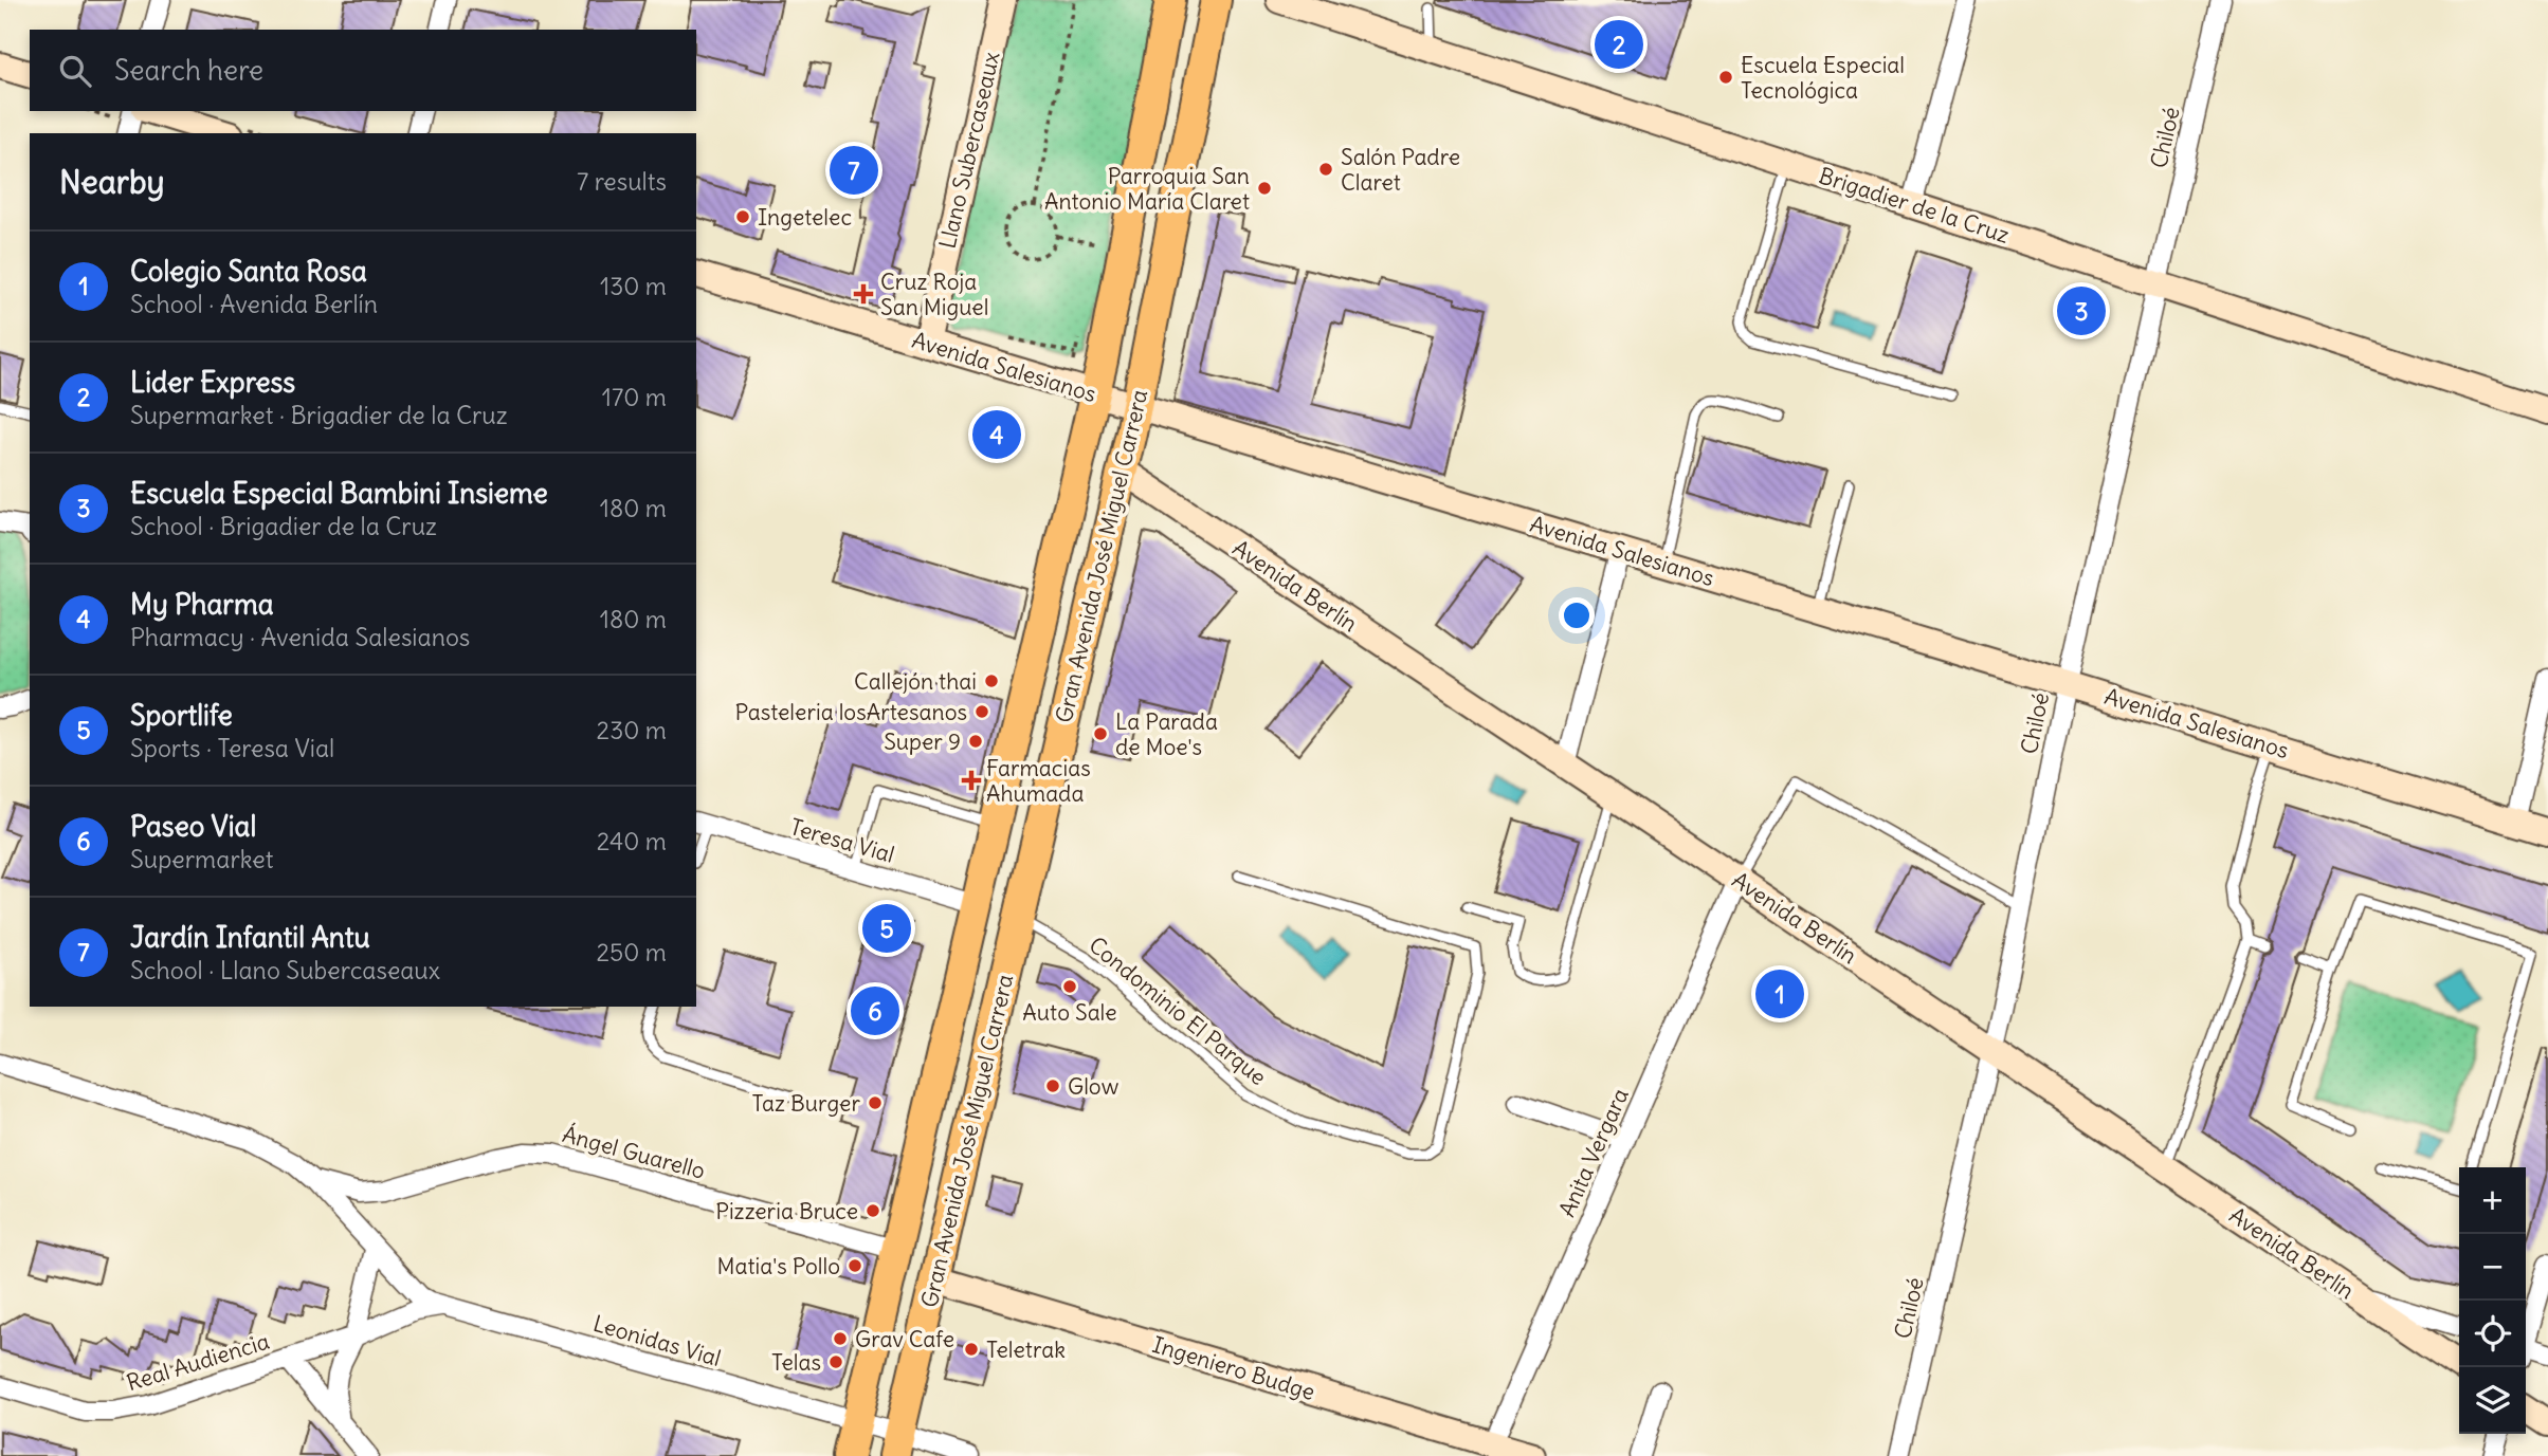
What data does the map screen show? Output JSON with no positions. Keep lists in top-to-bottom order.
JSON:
{
  "streets": {
    "main road": [
      "Llano Subercaseaux",
      "Brigadier de la Cruz",
      "Avenida Salesianos",
      "Gran Avenida José Miguel Carrera",
      "Avenida Berlín",
      "Ingeniero Budge"
    ],
    "street": [
      "Chiloé",
      "Teresa Vial",
      "Ángel Guarello",
      "Anita Vergara",
      "Leonidas Vial",
      "Real Audiencia"
    ],
    "lane": ["Condominio El Parque"]
  },
  "crossings": [
    ["Chiloé", "Brigadier de la Cruz"],
    ["Chiloé", "Avenida Salesianos"],
    ["Chiloé", "Avenida Berlín"],
    ["Llano Subercaseaux", "Avenida Salesianos"],
    ["Avenida Salesianos", "Gran Avenida José Miguel Carrera"],
    ["Gran Avenida José Miguel Carrera", "Avenida Berlín"],
    ["Gran Avenida José Miguel Carrera", "Teresa Vial"],
    ["Gran Avenida José Miguel Carrera", "Condominio El Parque"],
    ["Gran Avenida José Miguel Carrera", "Ángel Guarello"],
    ["Gran Avenida José Miguel Carrera", "Leonidas Vial"],
    ["Gran Avenida José Miguel Carrera", "Ingeniero Budge"],
    ["Avenida Berlín", "Anita Vergara"],
    ["Ángel Guarello", "Leonidas Vial"],
    ["Anita Vergara", "Ingeniero Budge"],
    ["Leonidas Vial", "Real Audiencia"]
  ],
  "places": {
    "other": [
      "Escuela Especial Tecnológica",
      "Salón Padre Claret",
      "Parroquia San Antonio María Claret",
      "Ingetelec",
      "Callejón thai",
      "Pasteleria losArtesanos",
      "La Parada de Moe's",
      "Super 9",
      "Auto Sale",
      "Glow",
      "Taz Burger",
      "Pizzeria Bruce",
      "Matia's Pollo",
      "Grav Cafe",
      "Teletrak",
      "Telas"
    ],
    "health": ["Cruz Roja San Miguel", "Farmacias Ahumada"]
  },
  "page": {
    "pins": [
      "2",
      "7",
      "3",
      "4",
      "5",
      "1",
      "6"
    ],
    "search": "Search here",
    "heading": ["Nearby", "7 results"],
    "list": [
      {
        "mark": "1",
        "name": "Colegio Santa Rosa",
        "note": "School · Avenida Berlín",
        "value": "130 m"
      },
      {
        "mark": "2",
        "name": "Lider Express",
        "note": "Supermarket · Brigadier de la Cruz",
        "value": "170 m"
      },
      {
        "mark": "3",
        "name": "Escuela Especial Bambini Insieme",
        "note": "School · Brigadier de la Cruz",
        "value": "180 m"
      },
      {
        "mark": "4",
        "name": "My Pharma",
        "note": "Pharmacy · Avenida Salesianos",
        "value": "180 m"
      },
      {
        "mark": "5",
        "name": "Sportlife",
        "note": "Sports · Teresa Vial",
        "value": "230 m"
      },
      {
        "mark": "6",
        "name": "Paseo Vial",
        "note": "Supermarket",
        "value": "240 m"
      },
      {
        "mark": "7",
        "name": "Jardín Infantil Antu",
        "note": "School · Llano Subercaseaux",
        "value": "250 m"
      }
    ],
    "map_buttons": ["+", "−"]
  }
}
